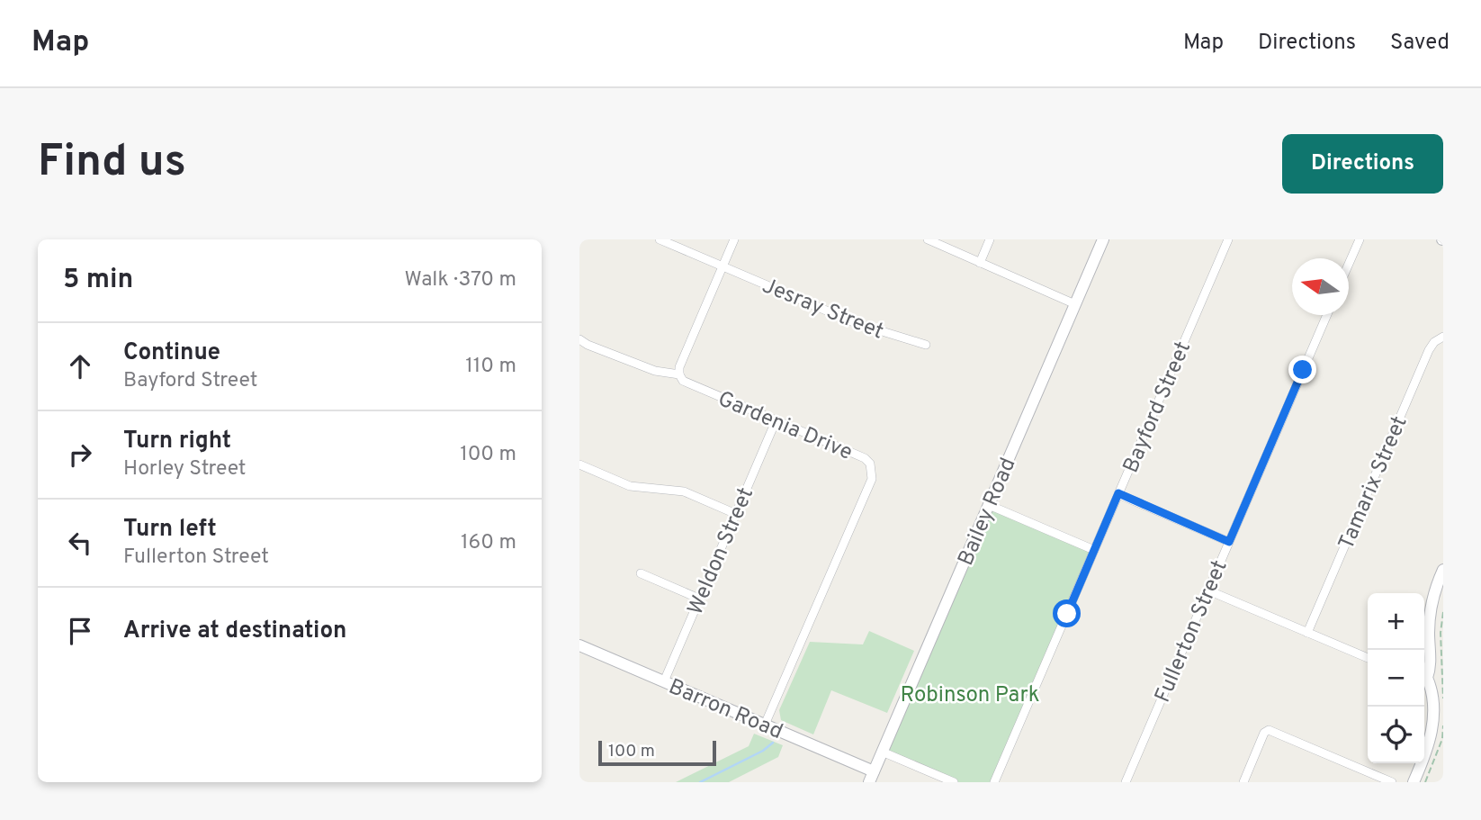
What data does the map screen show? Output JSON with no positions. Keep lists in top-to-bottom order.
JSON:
{
  "streets": {
    "street": [
      "Jesray Street",
      "Bayford Street",
      "Gardenia Drive",
      "Tamarix Street",
      "Bailey Road",
      "Weldon Street",
      "Fullerton Street",
      "Barron Road"
    ]
  },
  "crossings": [
    ["Gardenia Drive", "Weldon Street"],
    ["Gardenia Drive", "Barron Road"],
    ["Bailey Road", "Barron Road"],
    ["Weldon Street", "Barron Road"]
  ],
  "parks": ["Robinson Park"],
  "scale_bar": "100 m",
  "north": "left",
  "page": {
    "header": "Map",
    "nav": ["Map", "Directions", "Saved"],
    "buttons": "Directions",
    "title": "Find us",
    "heading": ["5 min", "Walk · 370 m"],
    "list": [
      ["Continue", "Bayford Street", "110 m"],
      ["Turn right", "Horley Street", "100 m"],
      ["Turn left", "Fullerton Street", "160 m"],
      "Arrive at destination"
    ],
    "map_buttons": ["+", "−"],
    "scale": "100 m"
  }
}
